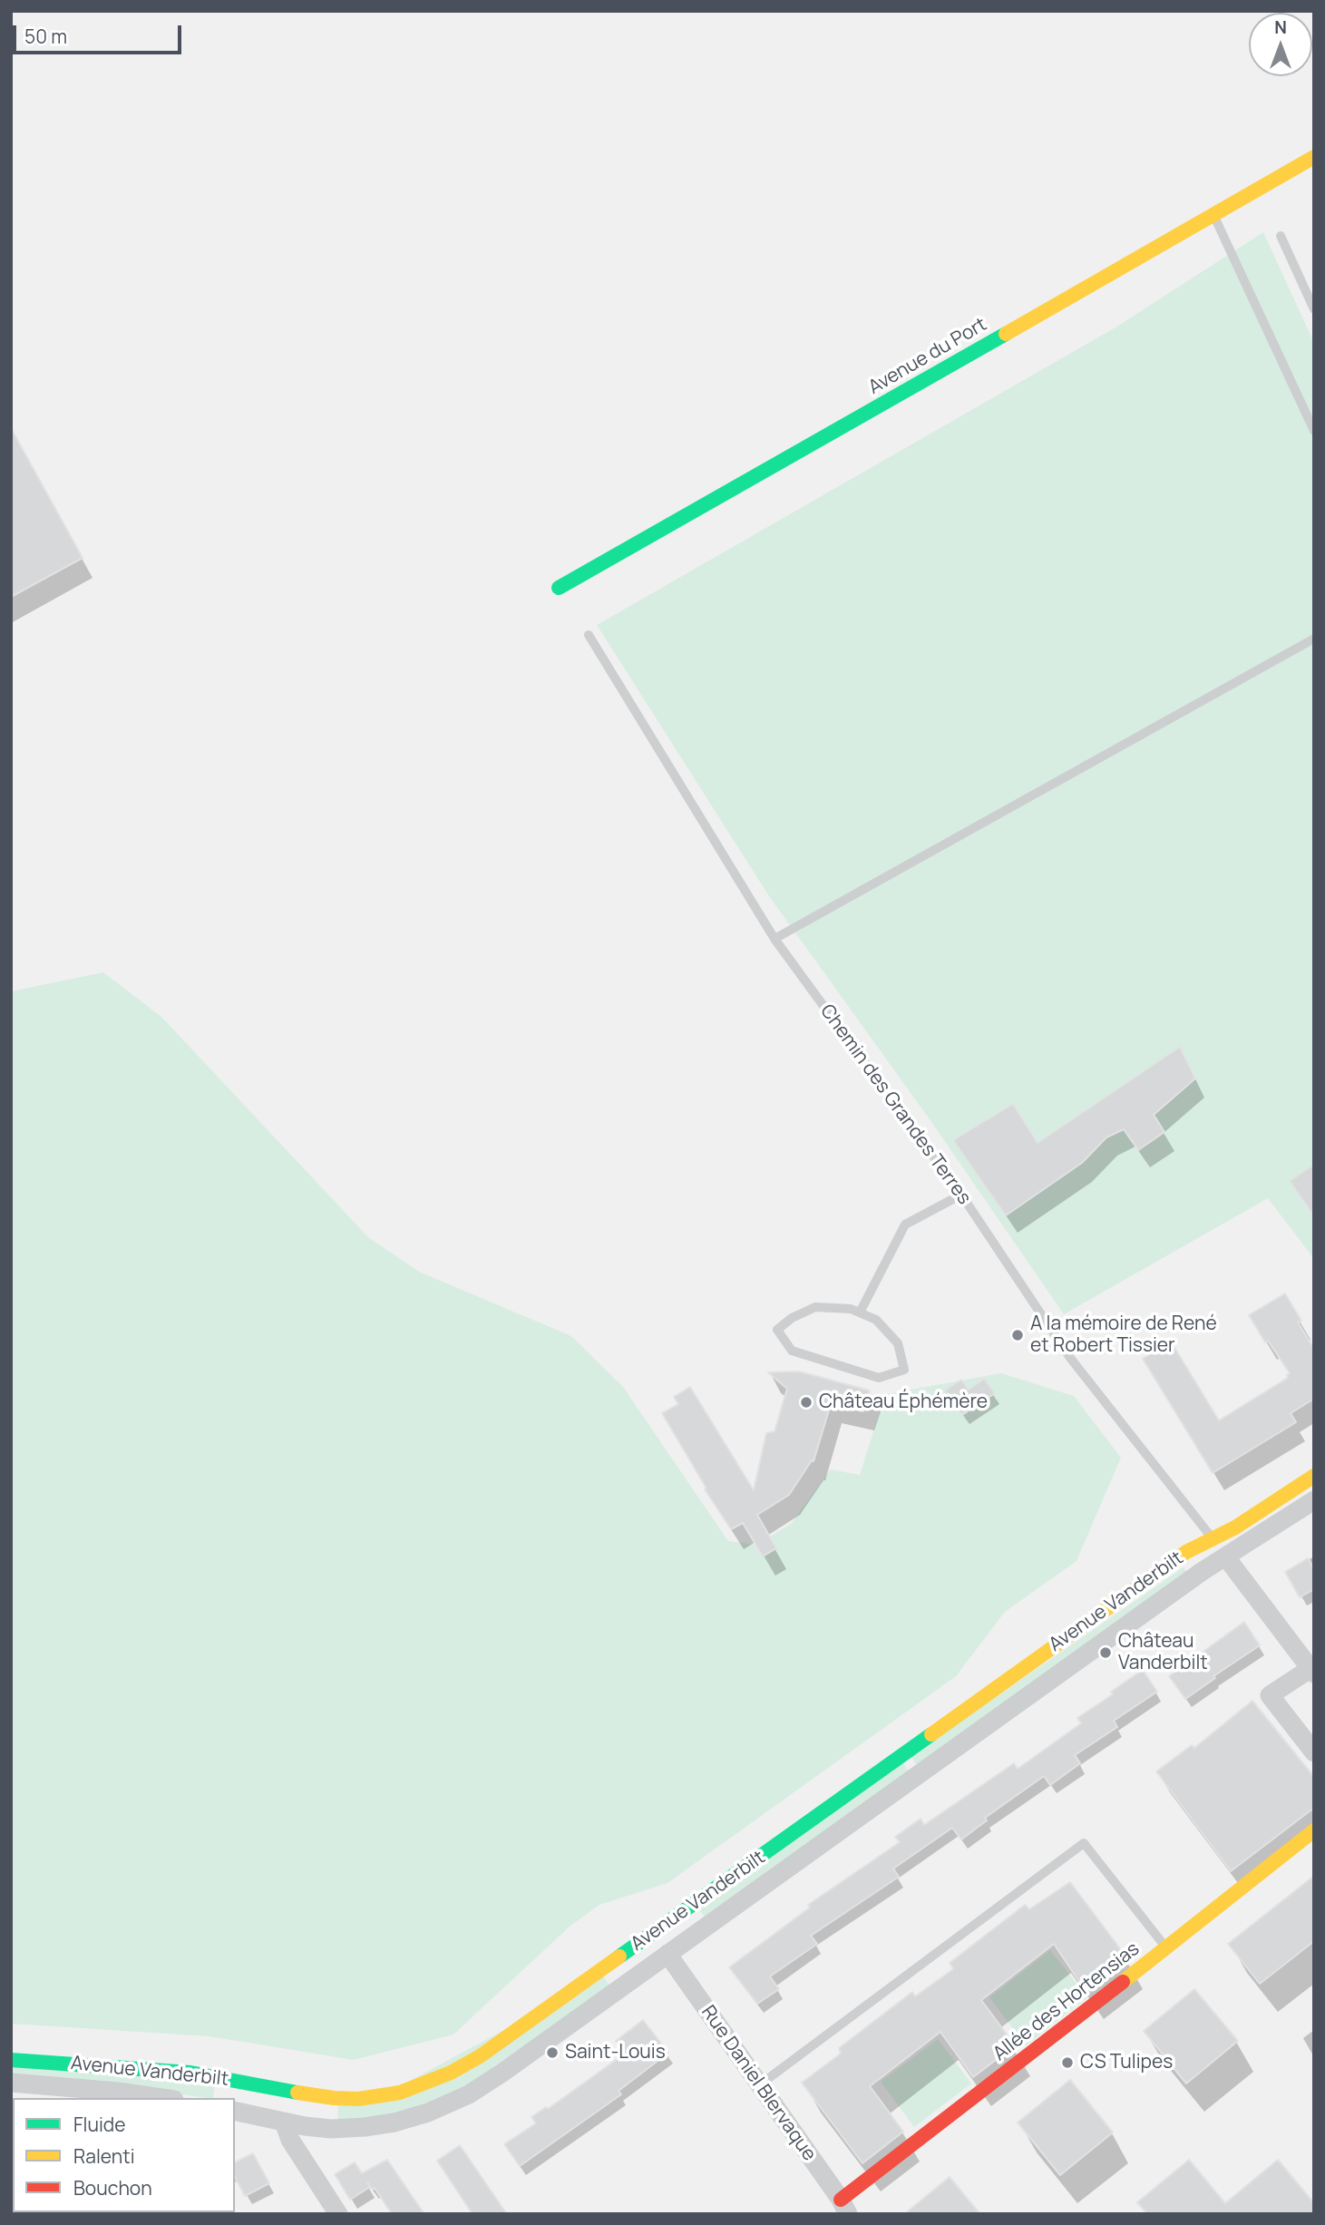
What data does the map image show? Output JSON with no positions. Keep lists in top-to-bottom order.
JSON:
{
  "streets": {
    "street": [
      "Avenue du Port",
      "Avenue Vanderbilt",
      "Allée des Hortensias",
      "Rue Daniel Blervaque"
    ],
    "lane": ["Chemin des Grandes Terres"]
  },
  "crossings": [
    ["Chemin des Grandes Terres", "Avenue Vanderbilt"],
    ["Avenue Vanderbilt", "Rue Daniel Blervaque"],
    ["Allée des Hortensias", "Rue Daniel Blervaque"]
  ],
  "places": [
    "A la mémoire de René et Robert Tissier",
    "Château Éphémère",
    "Château Vanderbilt",
    "Saint-Louis",
    "CS Tulipes"
  ],
  "legend": ["Fluide", "Ralenti", "Bouchon"],
  "scale_bar": "50 m",
  "north": "top"
}
